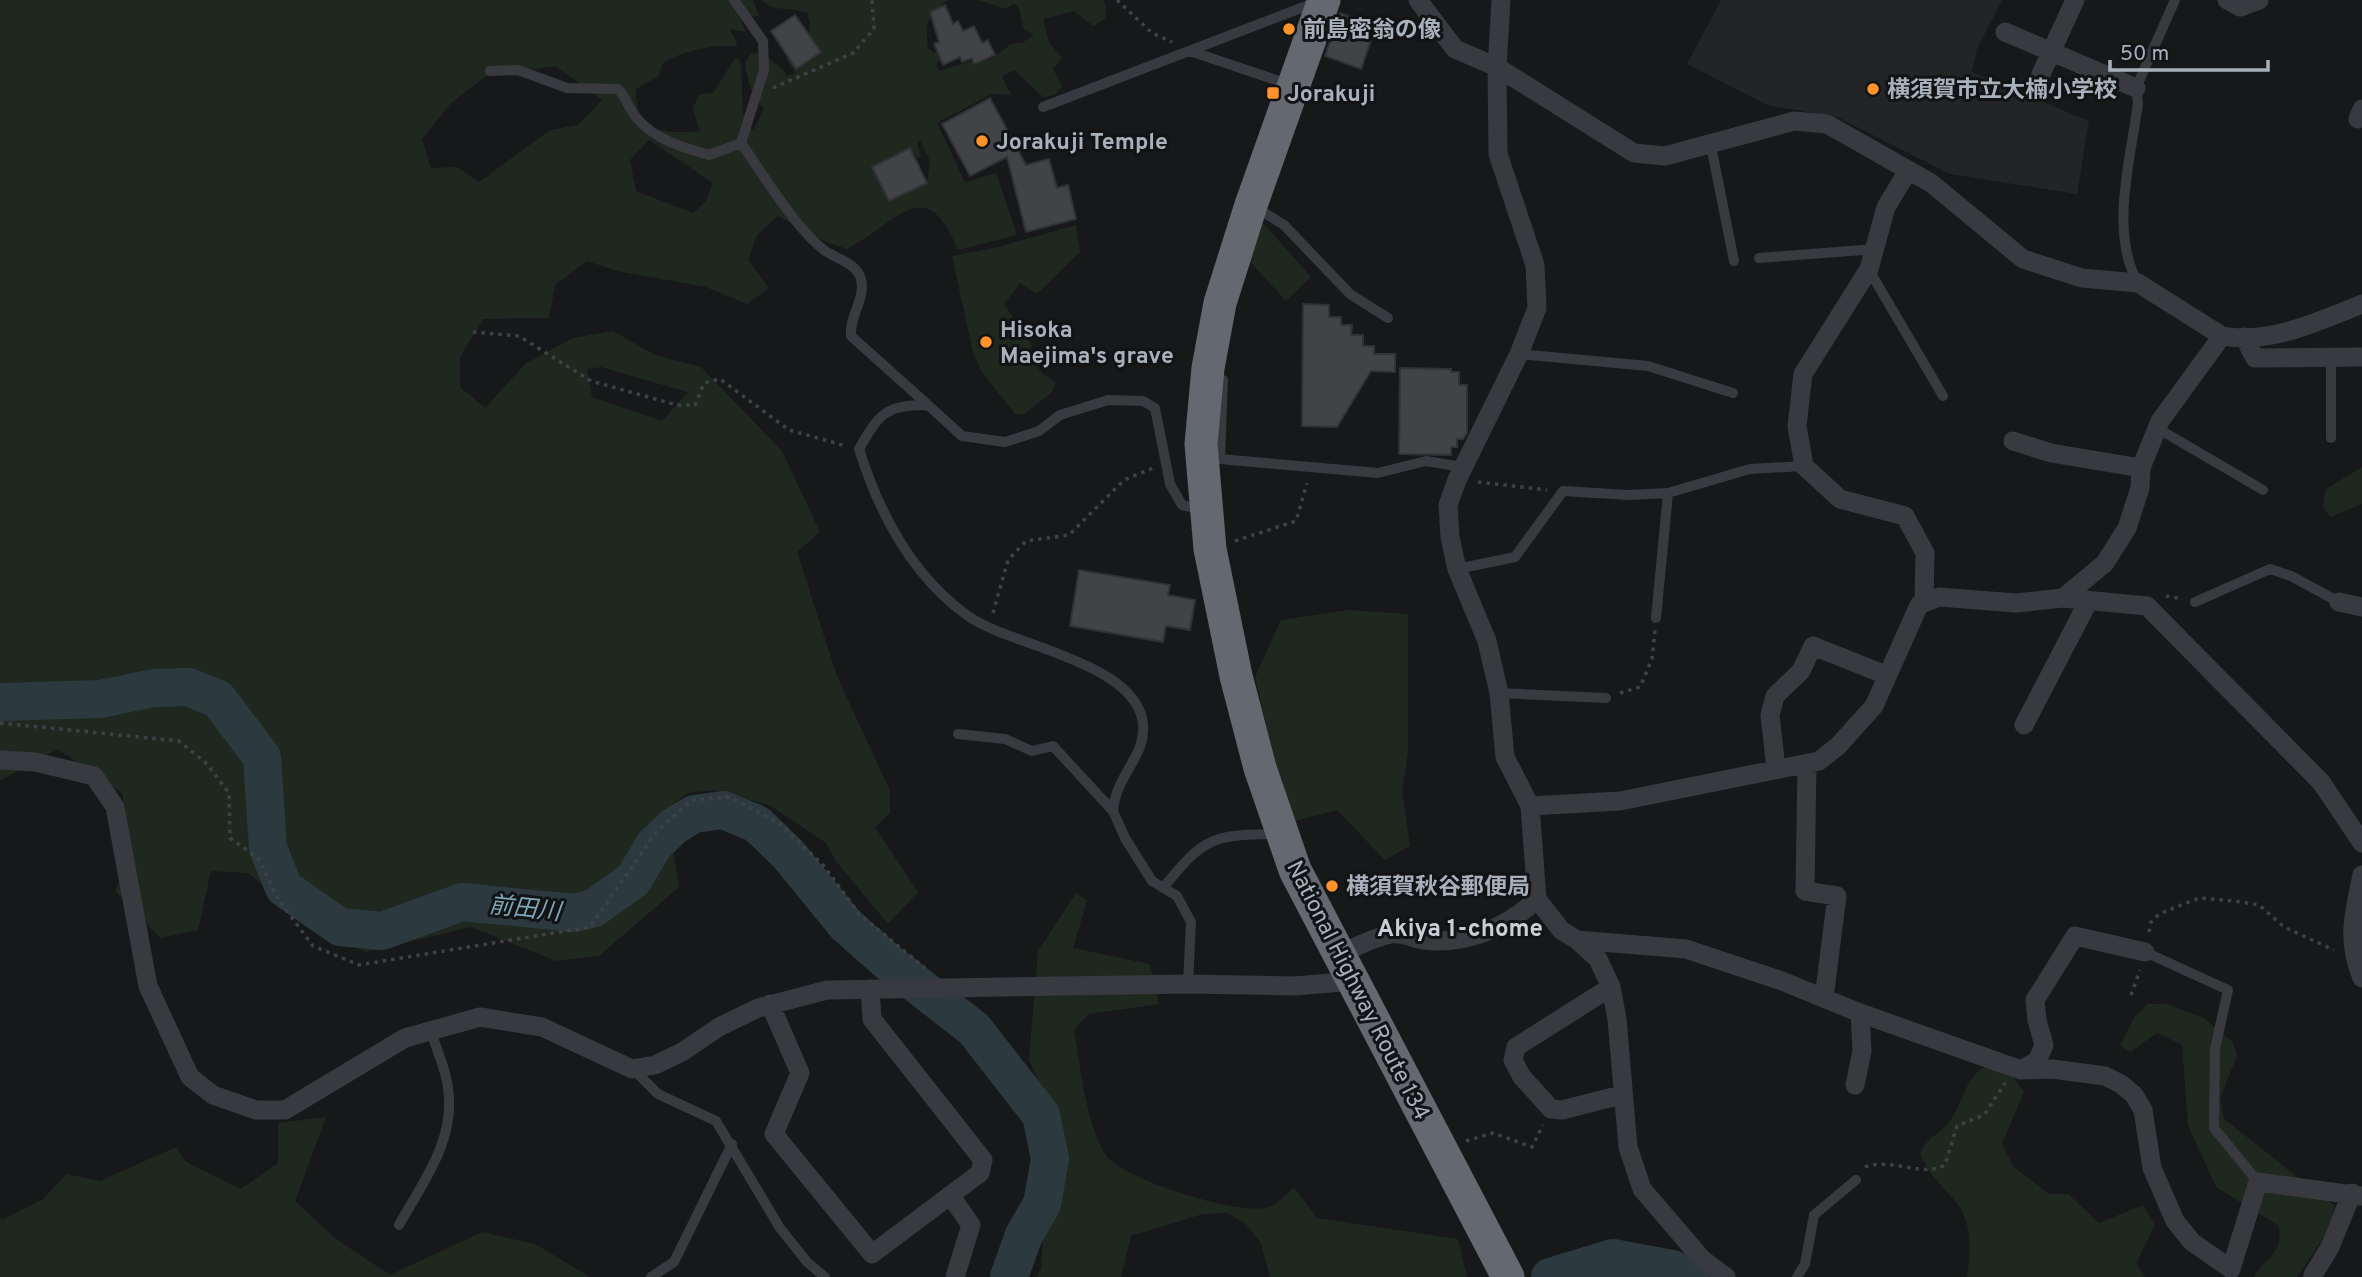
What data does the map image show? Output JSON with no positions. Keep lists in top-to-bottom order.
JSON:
{
  "streets": {
    "highway": ["National Highway Route 134"]
  },
  "districts": ["Akiya 1-chome"],
  "water": ["前田川"],
  "places": {
    "other": [
      "前島密翁の像",
      "横須賀市立大楠小学校",
      "Jorakuji Temple",
      "Hisoka Maejima's grave",
      "横須賀秋谷郵便局"
    ],
    "transit": ["Jorakuji"]
  },
  "scale_bar": "50 m"
}
